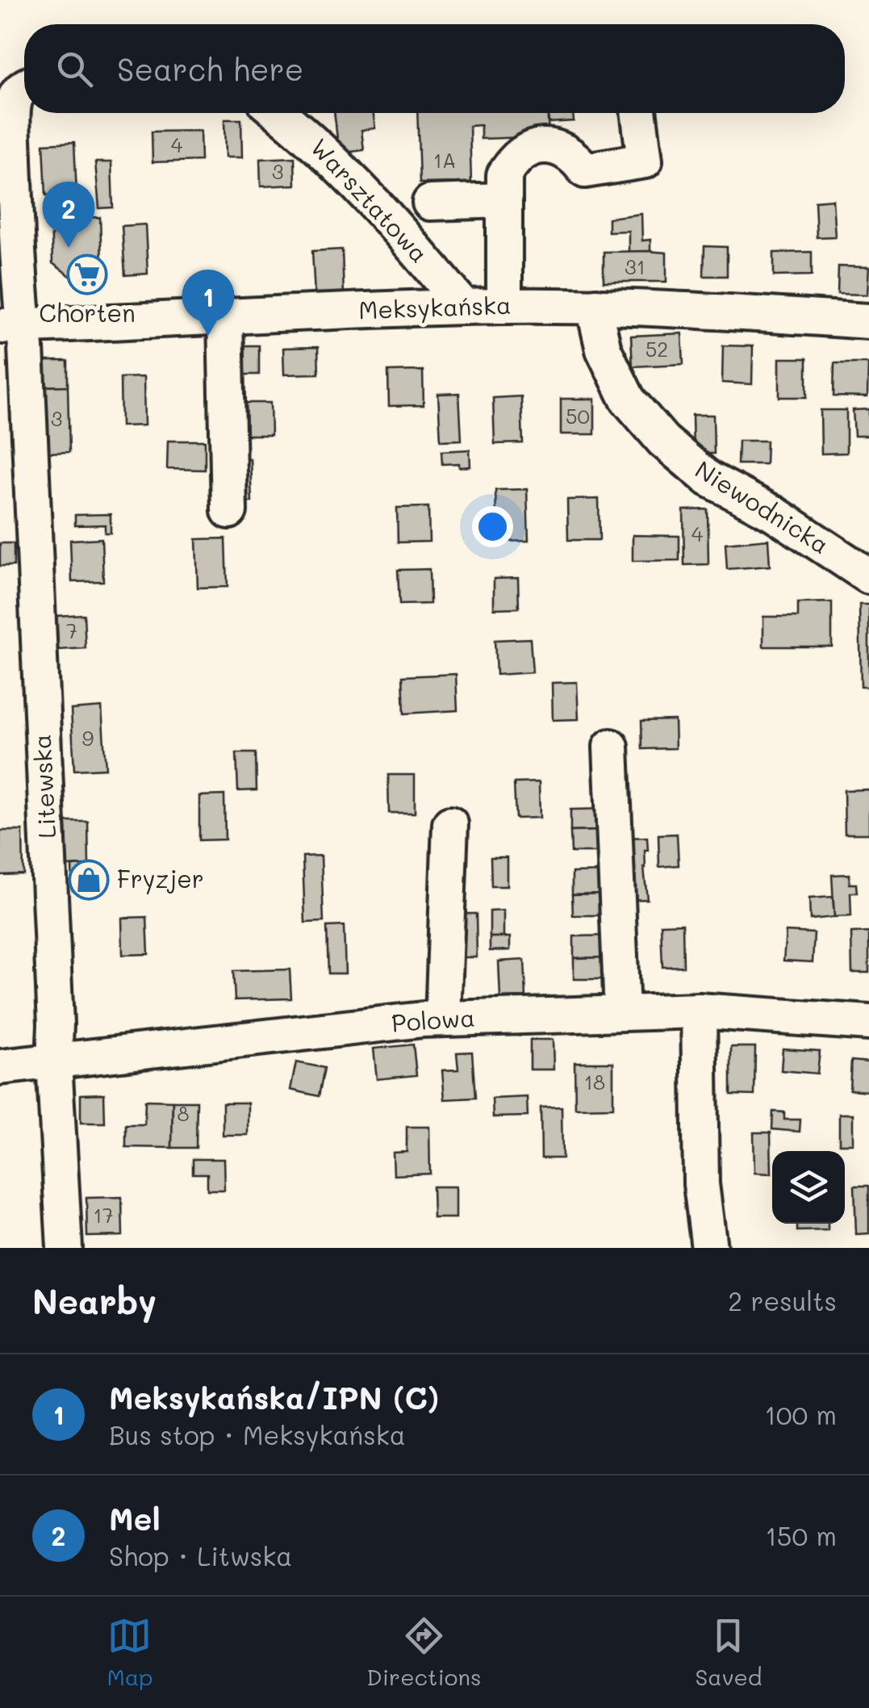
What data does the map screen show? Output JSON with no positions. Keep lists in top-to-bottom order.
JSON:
{
  "streets": {
    "street": [
      "Warsztatowa",
      "Meksykańska",
      "Niewodnicka",
      "Litewska",
      "Polowa"
    ]
  },
  "crossings": [
    ["Warsztatowa", "Meksykańska"],
    ["Meksykańska", "Niewodnicka"],
    ["Meksykańska", "Litewska"],
    ["Litewska", "Polowa"]
  ],
  "places": {
    "supermarket": ["Chorten"],
    "shop": ["Fryzjer"]
  },
  "house_numbers": [
    "4",
    "1A",
    "3",
    "31",
    "52",
    "50",
    "3",
    "4",
    "7",
    "9",
    "18",
    "8",
    "17"
  ],
  "page": {
    "search": "Search here",
    "pins": ["2", "1"],
    "heading": ["Nearby", "2 results"],
    "list": [
      {
        "mark": "1",
        "name": "Meksykańska/IPN (C)",
        "note": "Bus stop · Meksykańska",
        "value": "100 m"
      },
      {
        "mark": "2",
        "name": "Mel",
        "note": "Shop · Litwska",
        "value": "150 m"
      }
    ],
    "nav": ["Map", "Directions", "Saved"]
  }
}
